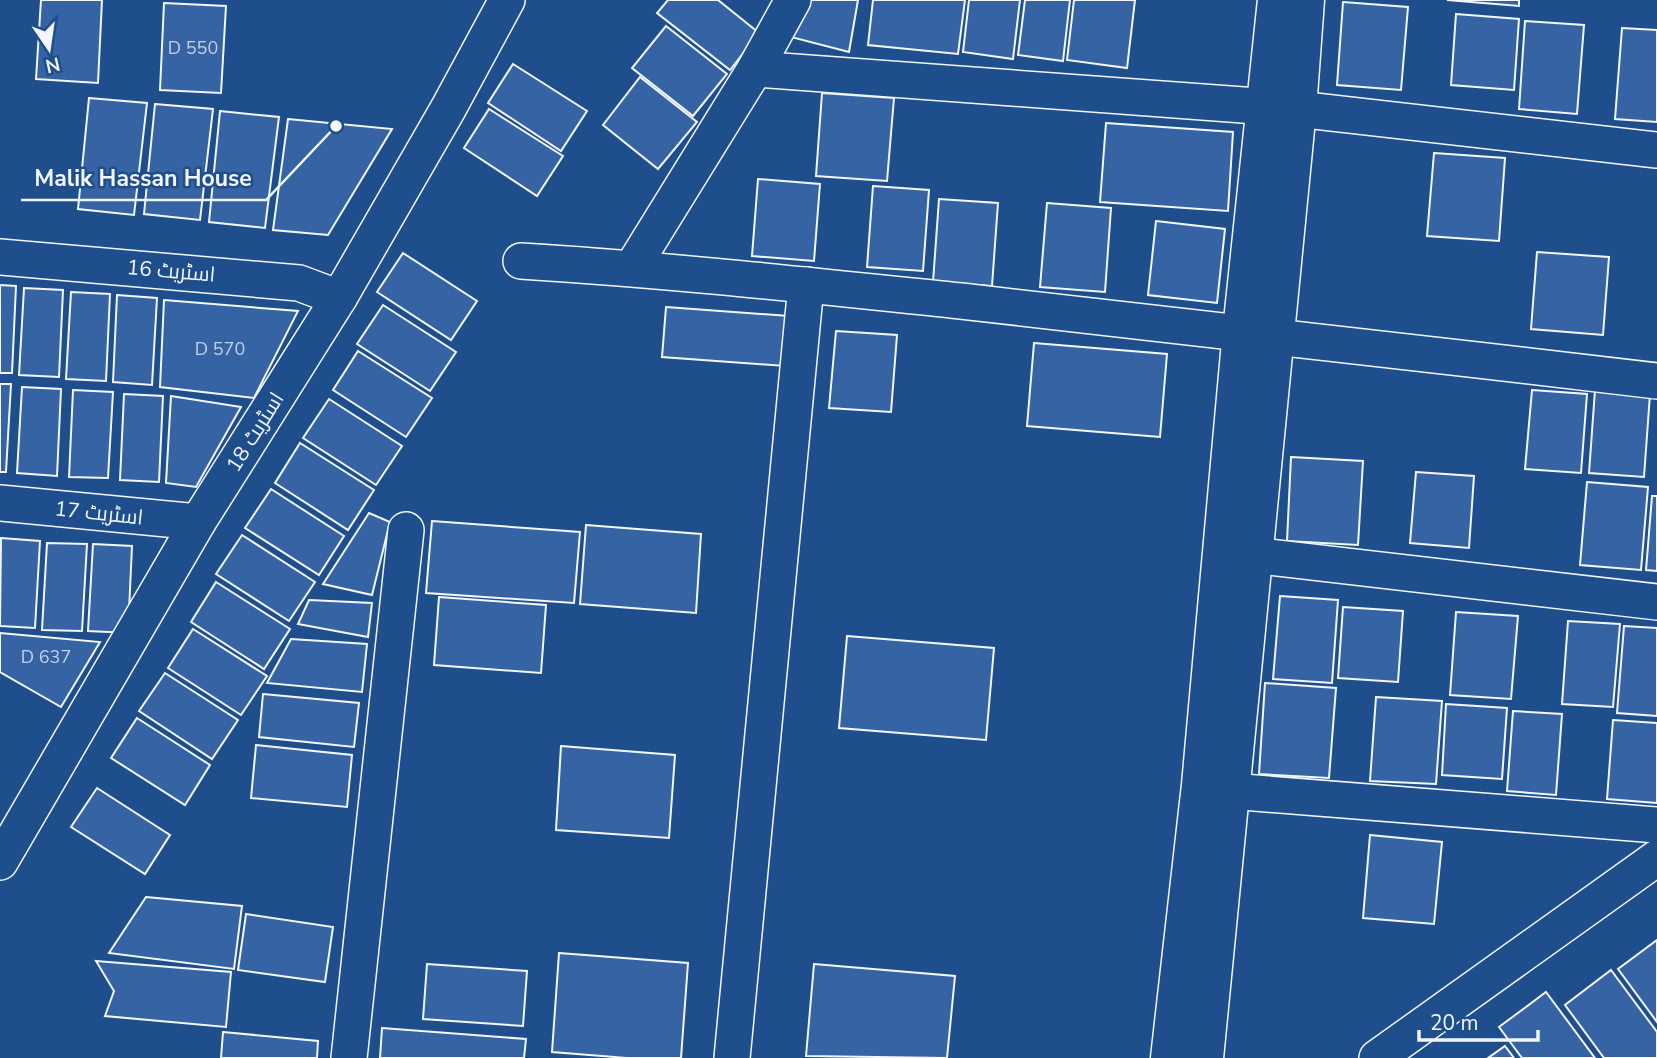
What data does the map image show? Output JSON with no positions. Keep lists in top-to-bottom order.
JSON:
{
  "streets": {
    "street": ["اسٹریٹ 16", "اسٹریٹ 18", "اسٹریٹ 17"]
  },
  "crossings": [
    ["اسٹریٹ 16", "اسٹریٹ 18"],
    ["اسٹریٹ 18", "اسٹریٹ 17"]
  ],
  "places": ["Malik Hassan House"],
  "house_numbers": ["D 550", "D 570", "D 637"],
  "scale_bar": "20 m",
  "north": "bottom"
}
